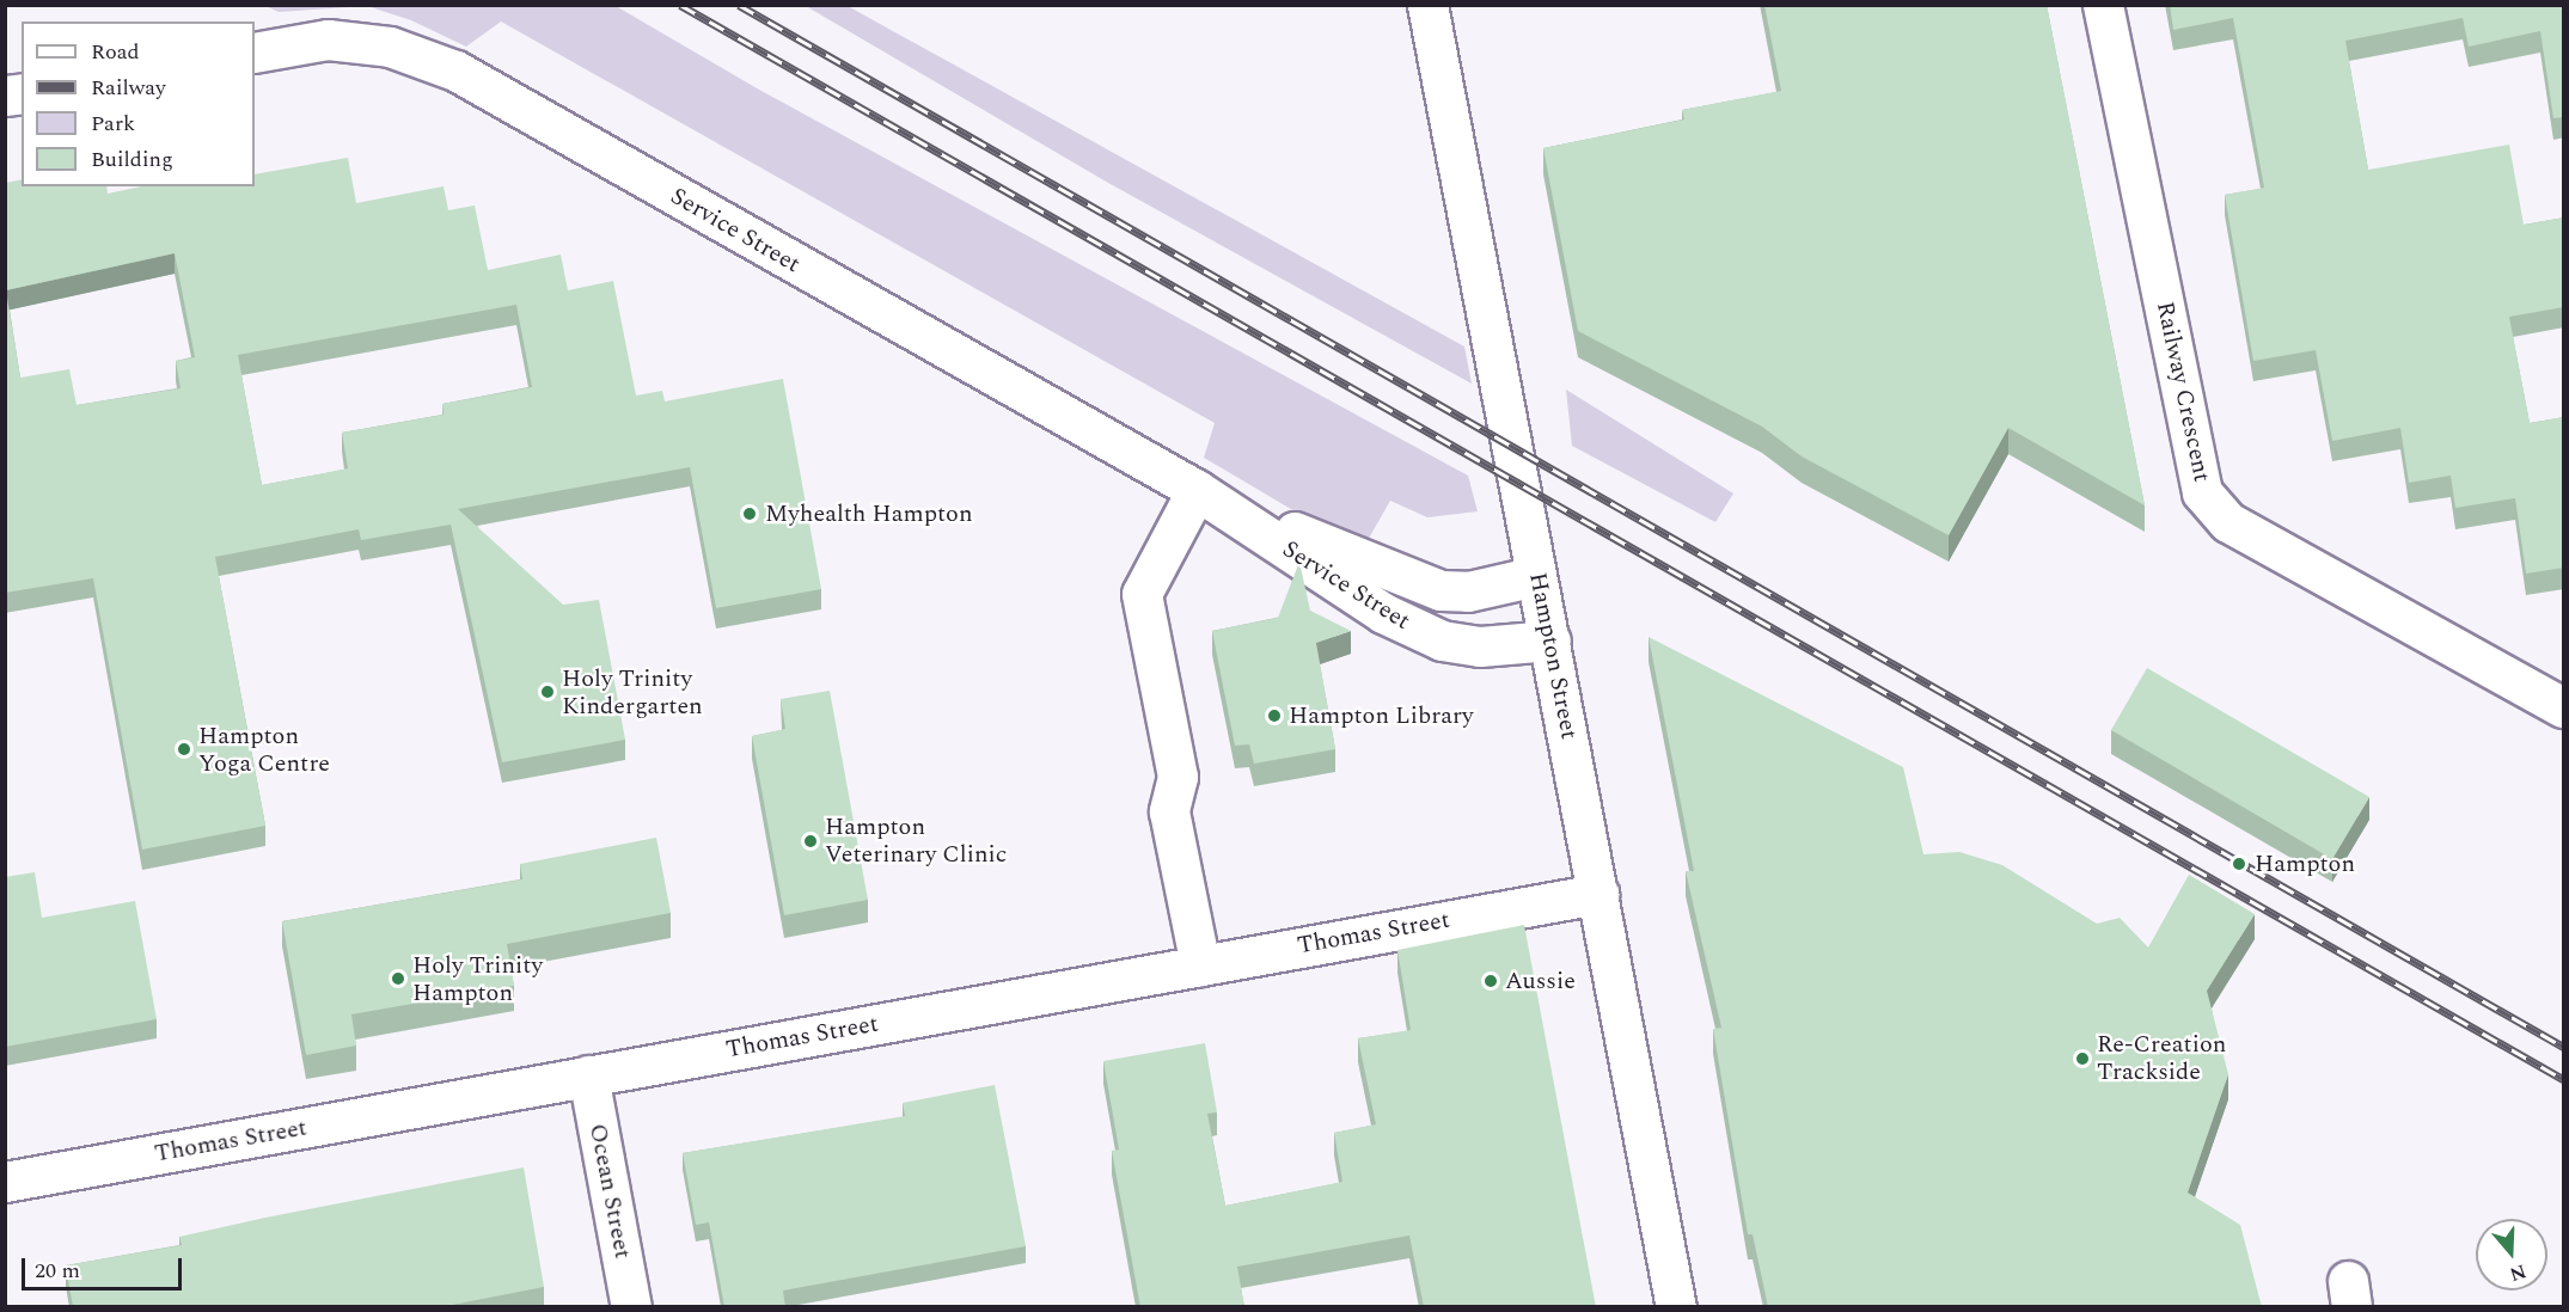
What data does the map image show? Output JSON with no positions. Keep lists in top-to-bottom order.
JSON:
{
  "streets": {
    "street": [
      "Service Street",
      "Railway Crescent",
      "Hampton Street",
      "Thomas Street",
      "Ocean Street"
    ]
  },
  "crossings": [
    ["Service Street", "Hampton Street"],
    ["Hampton Street", "Thomas Street"],
    ["Thomas Street", "Ocean Street"]
  ],
  "places": [
    "Myhealth Hampton",
    "Holy Trinity Kindergarten",
    "Hampton Library",
    "Hampton Yoga Centre",
    "Hampton Veterinary Clinic",
    "Hampton",
    "Holy Trinity Hampton",
    "Aussie",
    "Re-Creation Trackside"
  ],
  "legend": [
    "Road",
    "Railway",
    "Park",
    "Building"
  ],
  "scale_bar": "20 m",
  "north": "bottom"
}
